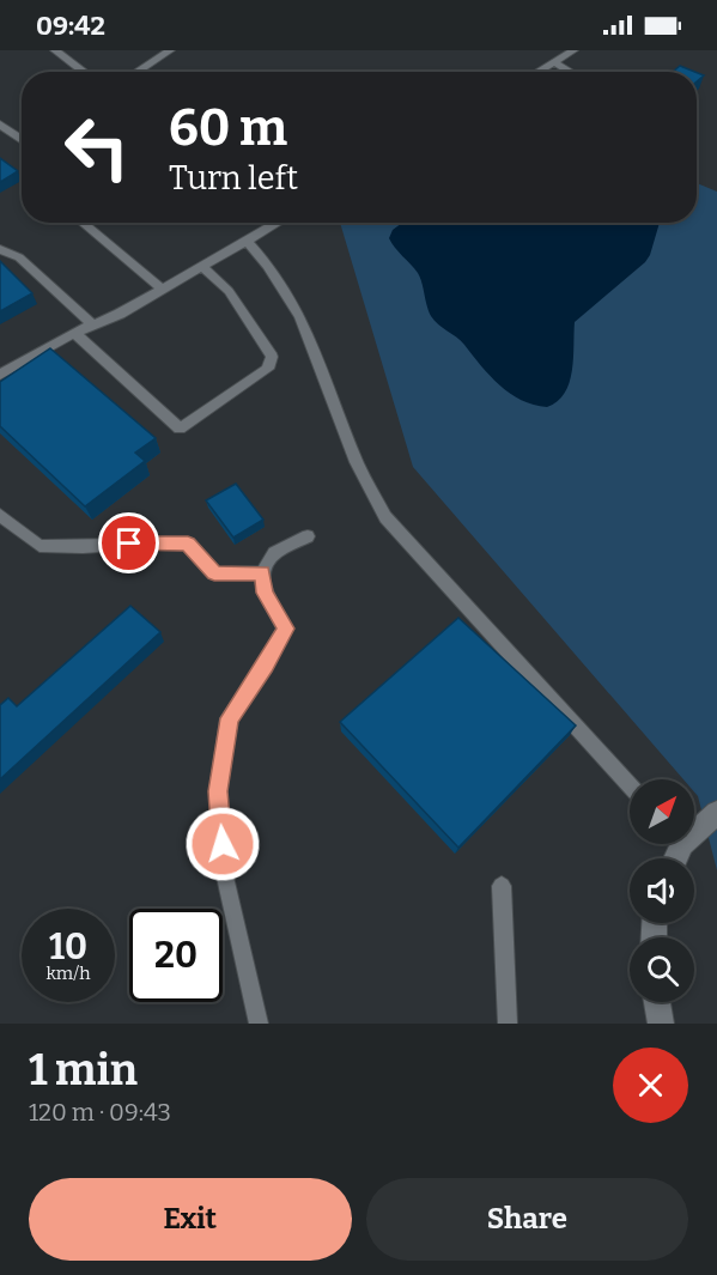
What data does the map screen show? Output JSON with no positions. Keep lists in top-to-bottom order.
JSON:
{
  "north": "top right",
  "page": {
    "status": "09:42",
    "turn": ["60 m", "Turn left"],
    "speed": "10 km/h",
    "limit": "20",
    "heading": ["1 min", "120 m · 09:43"],
    "buttons": ["Exit", "Share"]
  }
}
